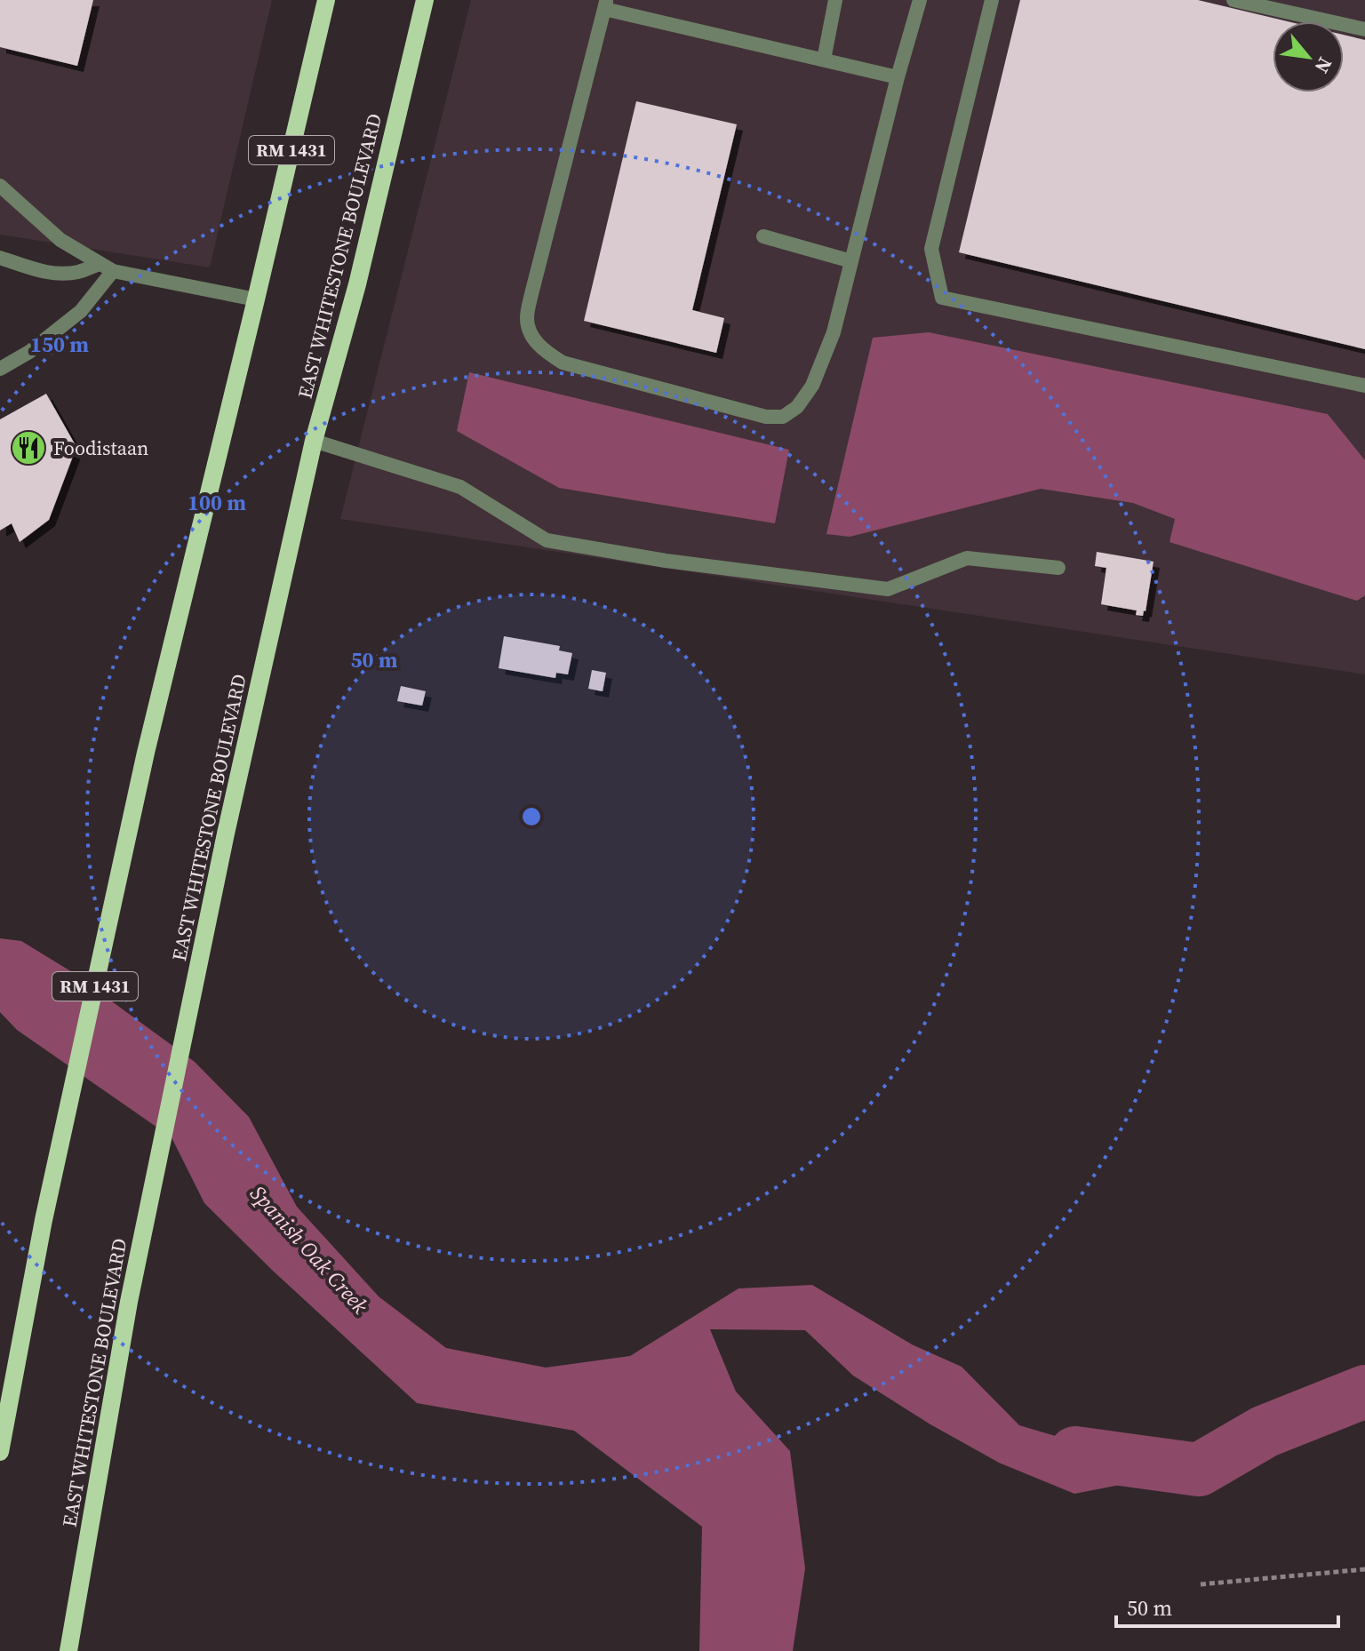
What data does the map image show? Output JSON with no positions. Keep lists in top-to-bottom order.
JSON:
{
  "streets": {
    "main road": ["RM 1431", "EAST WHITESTONE BOULEVARD"]
  },
  "water": ["Spanish Oak Creek"],
  "places": {
    "restaurant": ["Foodistaan"]
  },
  "scale_bar": "50 m",
  "north": "bottom right",
  "rings": ["150 m", "100 m", "50 m"]
}
